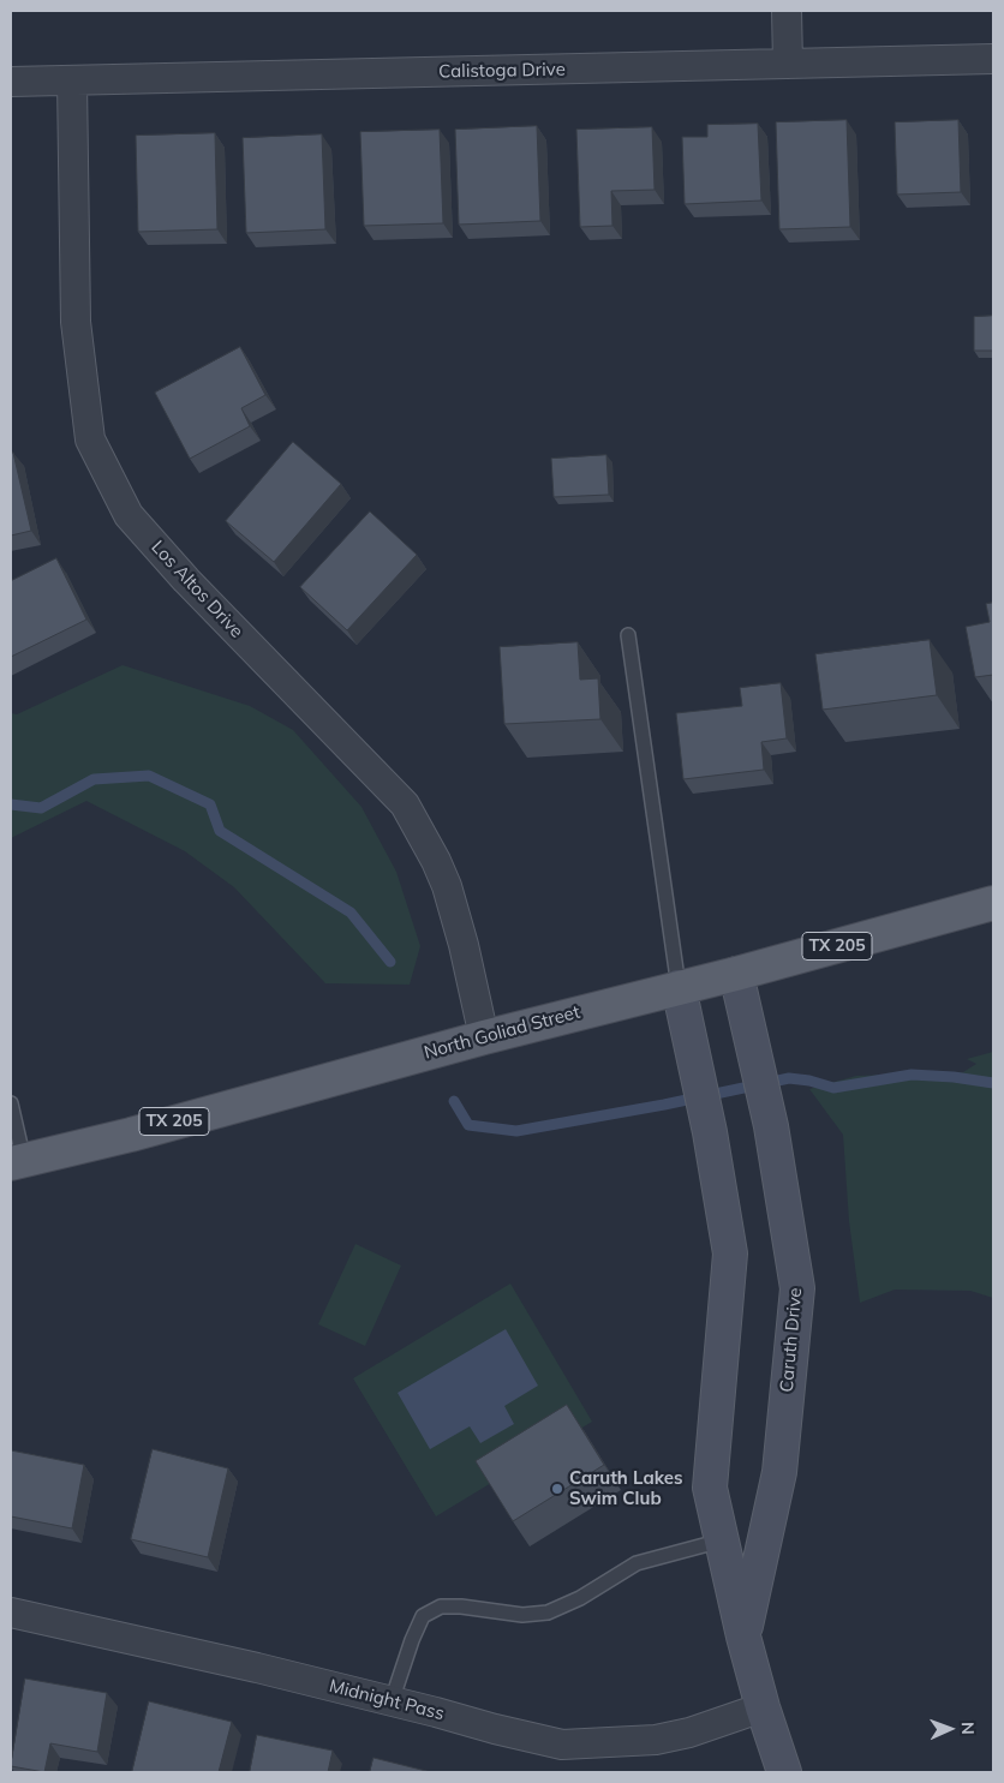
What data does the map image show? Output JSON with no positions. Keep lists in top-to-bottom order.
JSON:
{
  "streets": {
    "main road": ["TX 205", "North Goliad Street"],
    "street": [
      "Calistoga Drive",
      "Los Altos Drive",
      "Caruth Drive",
      "Midnight Pass"
    ]
  },
  "crossings": [
    ["Calistoga Drive", "Los Altos Drive"],
    ["Los Altos Drive", "North Goliad Street"],
    ["North Goliad Street", "Caruth Drive"],
    ["Caruth Drive", "Midnight Pass"]
  ],
  "places": ["Caruth Lakes Swim Club"],
  "north": "right"
}
